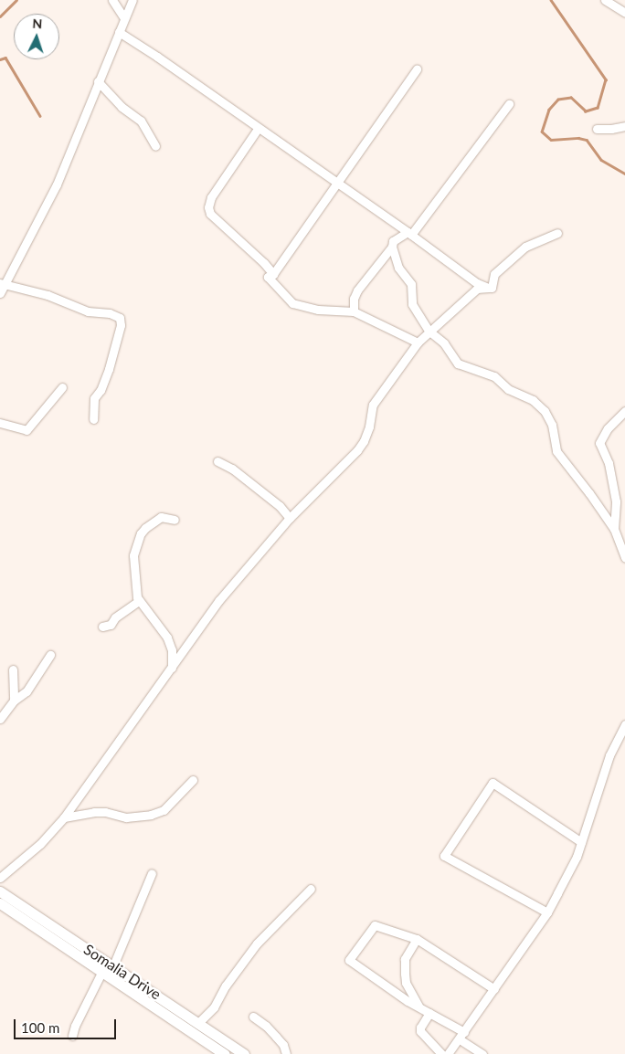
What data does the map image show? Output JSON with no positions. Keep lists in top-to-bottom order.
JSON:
{
  "streets": {
    "main road": ["Somalia Drive"]
  },
  "scale_bar": "100 m",
  "north": "top"
}
